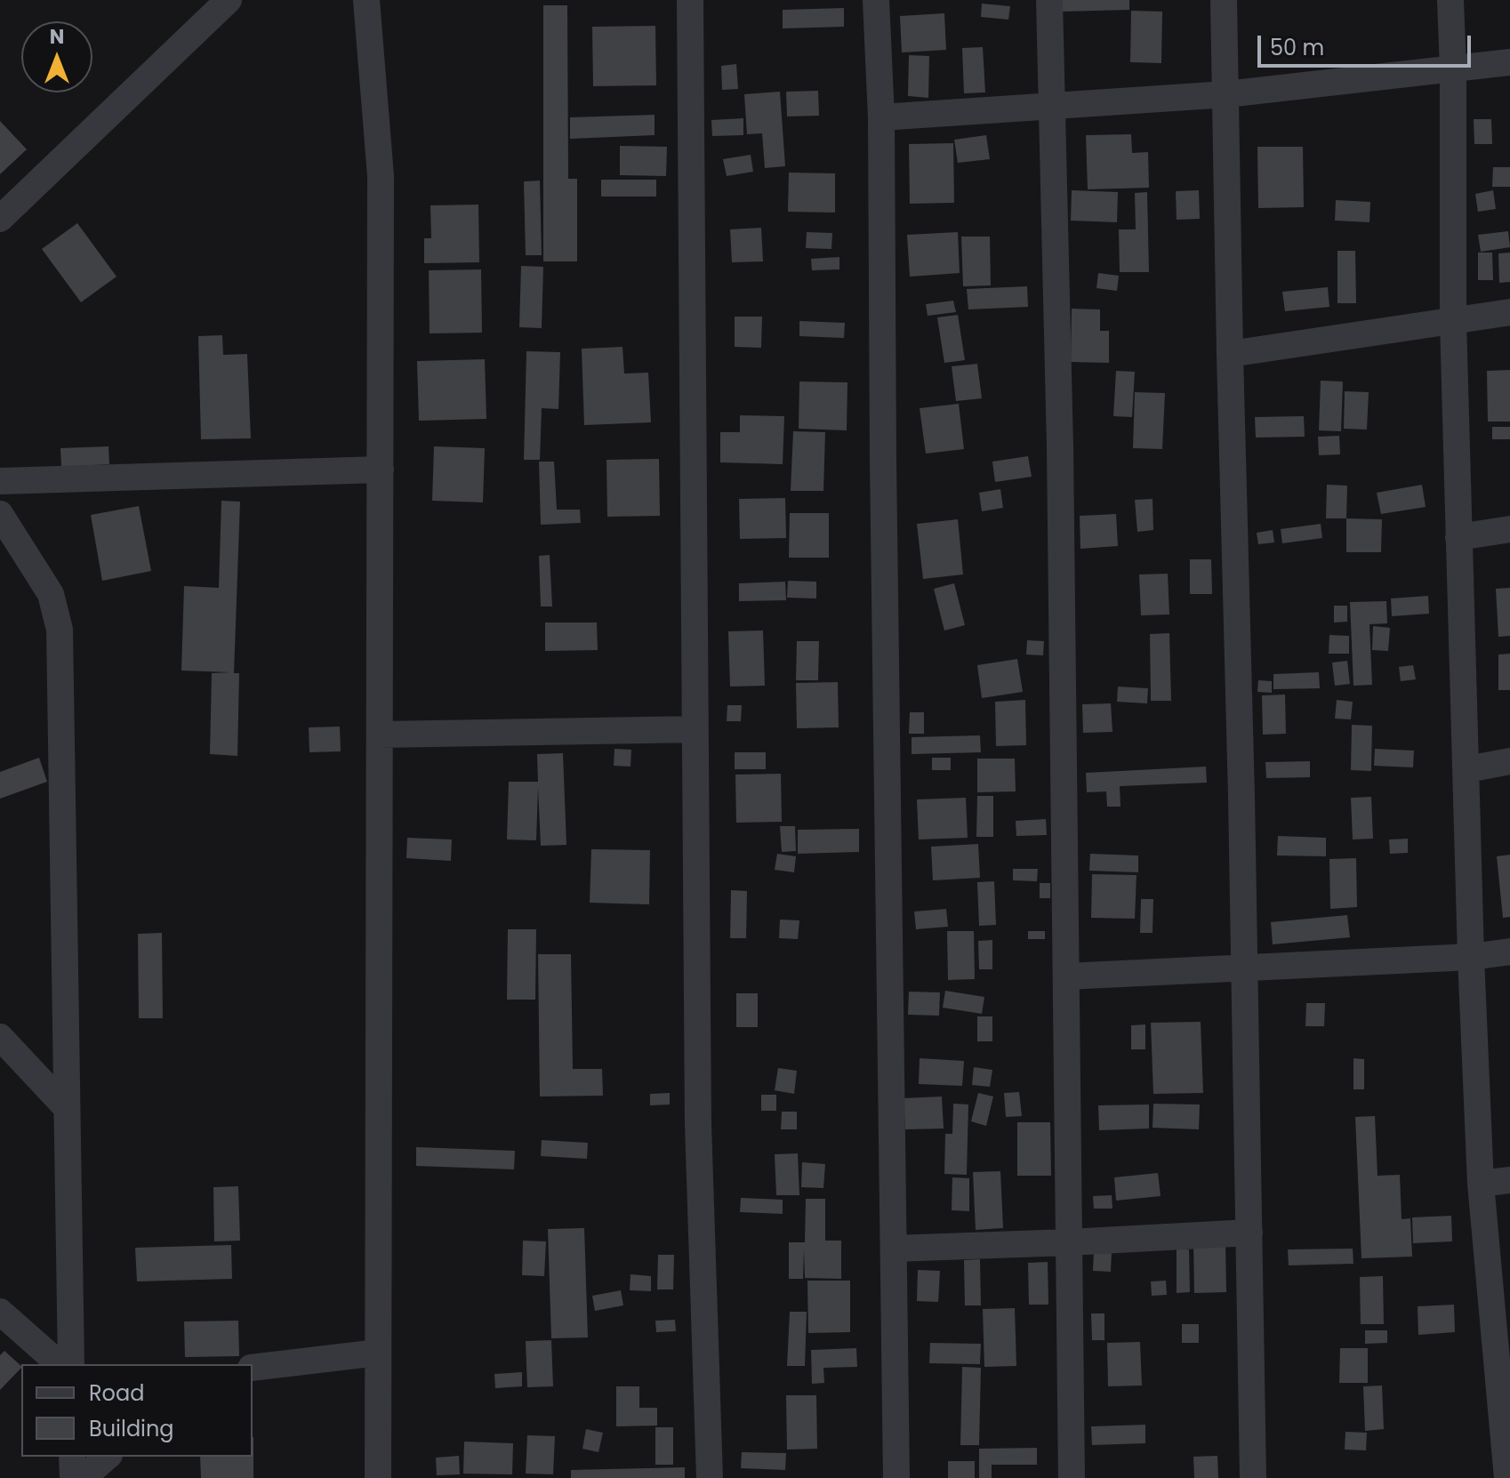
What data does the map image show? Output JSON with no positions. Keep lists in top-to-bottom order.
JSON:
{
  "legend": ["Road", "Building"],
  "scale_bar": "50 m",
  "north": "top"
}
